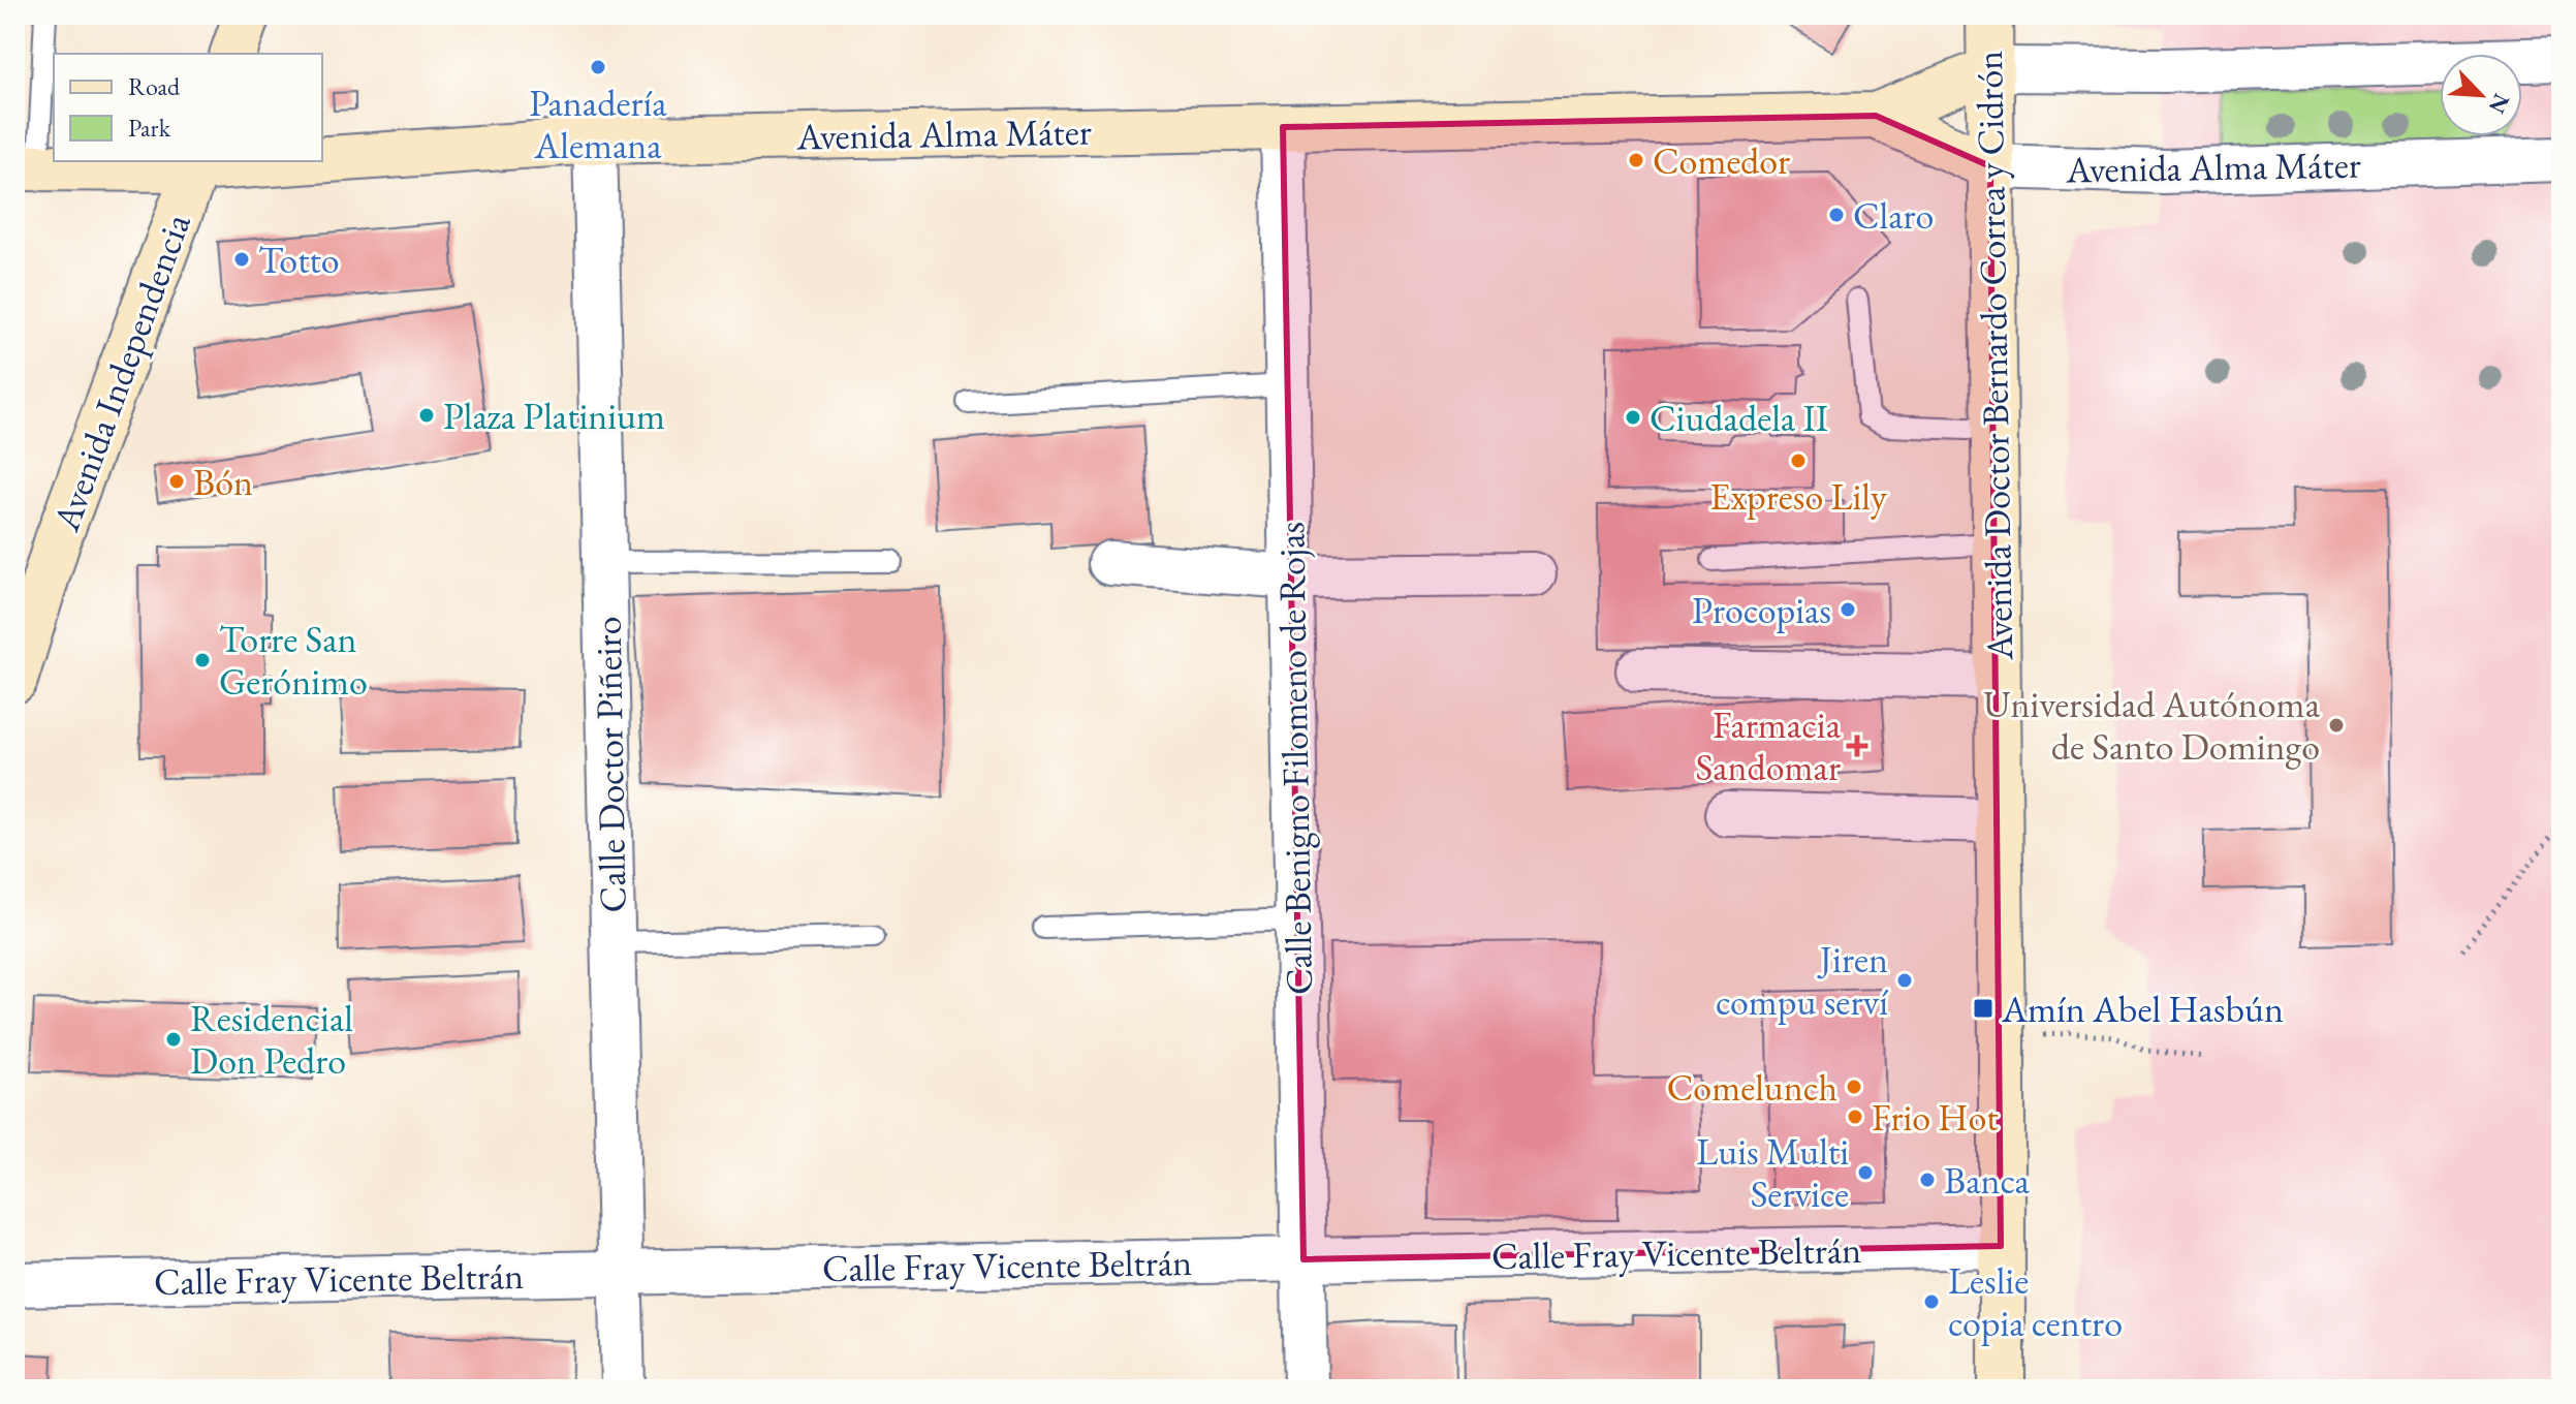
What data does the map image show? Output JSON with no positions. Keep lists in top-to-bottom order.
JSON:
{
  "streets": {
    "street": [
      "Avenida Alma Máter",
      "Avenida Doctor Bernardo Correa y Cidrón",
      "Avenida Independencia",
      "Calle Benigno Filomeno de Rojas",
      "Calle Doctor Piñeiro",
      "Calle Fray Vicente Beltrán"
    ]
  },
  "crossings": [
    ["Avenida Alma Máter", "Avenida Doctor Bernardo Correa y Cidrón"],
    ["Avenida Alma Máter", "Avenida Independencia"],
    ["Avenida Alma Máter", "Calle Benigno Filomeno de Rojas"],
    ["Avenida Alma Máter", "Calle Doctor Piñeiro"],
    ["Avenida Doctor Bernardo Correa y Cidrón", "Calle Fray Vicente Beltrán"],
    ["Calle Benigno Filomeno de Rojas", "Calle Fray Vicente Beltrán"],
    ["Calle Doctor Piñeiro", "Calle Fray Vicente Beltrán"]
  ],
  "places": {
    "other": [
      "Panadería Alemana",
      "Comedor",
      "Claro",
      "Totto",
      "Plaza Platinium",
      "Ciudadela II",
      "Expreso Lily",
      "Bón",
      "Procopias",
      "Torre San Gerónimo",
      "Universidad Autónoma de Santo Domingo",
      "Jiren compu serví",
      "Residencial Don Pedro",
      "Comelunch",
      "Frio Hot",
      "Luis Multi Service",
      "Banca",
      "Leslie copia centro"
    ],
    "health": ["Farmacia Sandomar"],
    "transit": ["Amín Abel Hasbún"]
  },
  "legend": ["Road", "Park"],
  "north": "bottom right"
}
